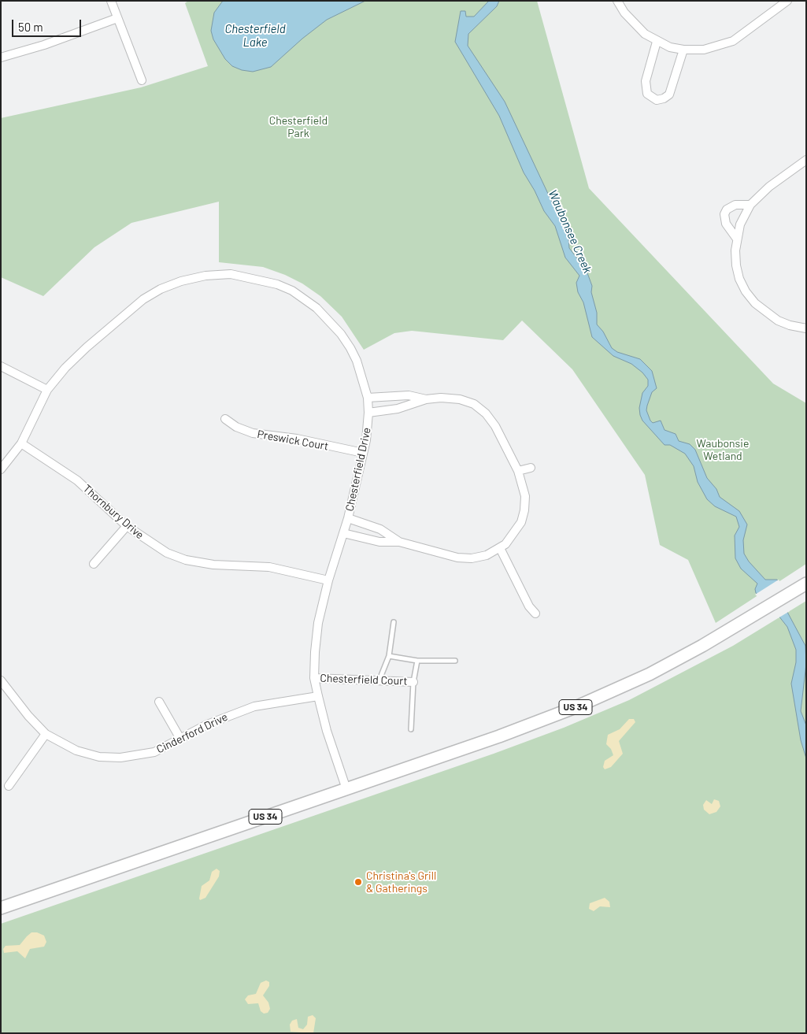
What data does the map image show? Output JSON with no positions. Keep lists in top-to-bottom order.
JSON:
{
  "streets": {
    "main road": ["US 34"],
    "street": [
      "Preswick Court",
      "Chesterfield Drive",
      "Thornbury Drive",
      "Chesterfield Court",
      "Cinderford Drive"
    ]
  },
  "crossings": [
    ["Preswick Court", "Chesterfield Drive"],
    ["Chesterfield Drive", "Thornbury Drive"],
    ["Chesterfield Drive", "Chesterfield Court"],
    ["Chesterfield Drive", "US 34"],
    ["Chesterfield Drive", "Cinderford Drive"]
  ],
  "water": ["Chesterfield Lake", "Waubonsee Creek"],
  "parks": ["Chesterfield Park", "Waubonsie Wetland"],
  "places": ["Christina's Grill & Gatherings"],
  "scale_bar": "50 m"
}
